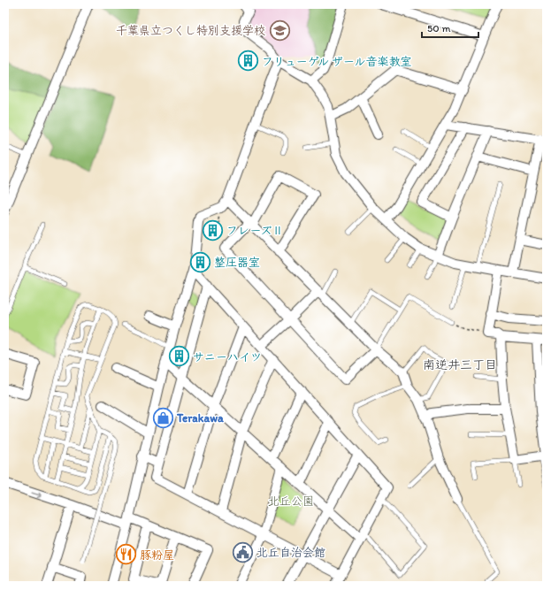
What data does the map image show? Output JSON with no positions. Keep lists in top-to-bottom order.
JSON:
{
  "districts": ["南逆井三丁目"],
  "parks": ["北丘公園"],
  "places": {
    "school or university": ["千葉県立つくし特別支援学校"],
    "building": [
      "フリューゲル ザール音楽教室",
      "フレーズⅡ",
      "整圧器室",
      "サニーハイツ"
    ],
    "shop": ["Terakawa"],
    "public building": ["北丘自治会館"],
    "restaurant": ["豚粉屋"]
  },
  "scale_bar": "50 m"
}
